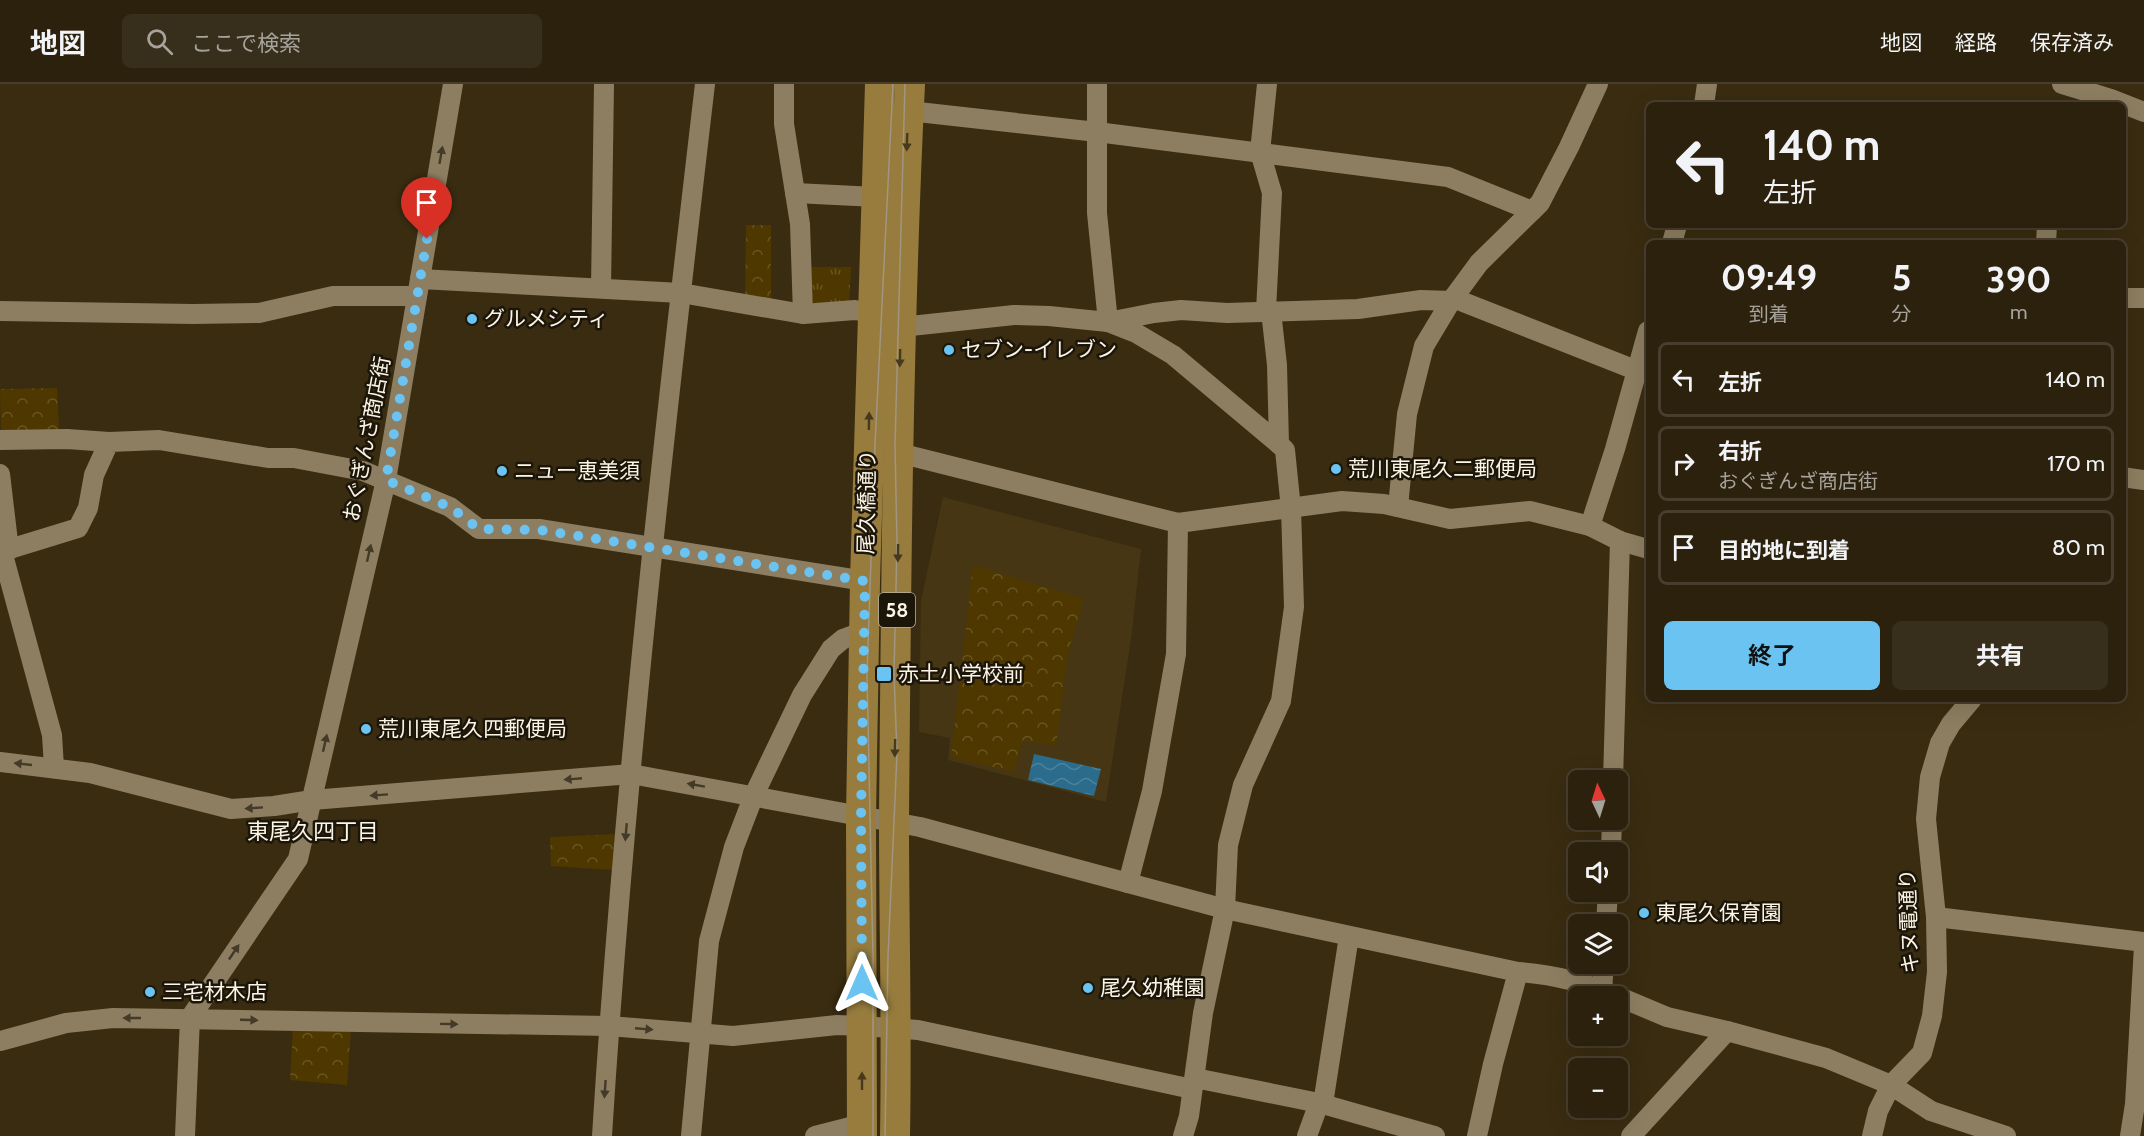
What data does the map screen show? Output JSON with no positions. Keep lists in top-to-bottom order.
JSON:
{
  "streets": {
    "main road": ["尾久橋通り", "58"],
    "street": ["おぐぎんざ商店街", "キヌ電通り"]
  },
  "one_way": ["おぐぎんざ商店街"],
  "districts": ["東尾久四丁目"],
  "places": {
    "other": [
      "グルメシティ",
      "セブン-イレブン",
      "荒川東尾久二郵便局",
      "ニュー恵美須",
      "荒川東尾久四郵便局",
      "東尾久保育園",
      "尾久幼稚園",
      "三宅材木店"
    ],
    "transit": ["赤土小学校前"]
  },
  "north": "top",
  "page": {
    "header": "地図",
    "search": "ここで検索",
    "nav": ["地図", "経路", "保存済み"],
    "turn": ["140 m", "左折"],
    "eta": [
      "09:49",
      "到着",
      "5",
      "分",
      "390",
      "m"
    ],
    "list": [
      {
        "name": "左折",
        "value": "140 m"
      },
      {
        "name": "右折",
        "note": "おぐぎんざ商店街",
        "value": "170 m"
      },
      {
        "name": "目的地に到着",
        "value": "80 m"
      }
    ],
    "buttons": ["終了", "共有"],
    "map_buttons": ["+", "−"]
  }
}
